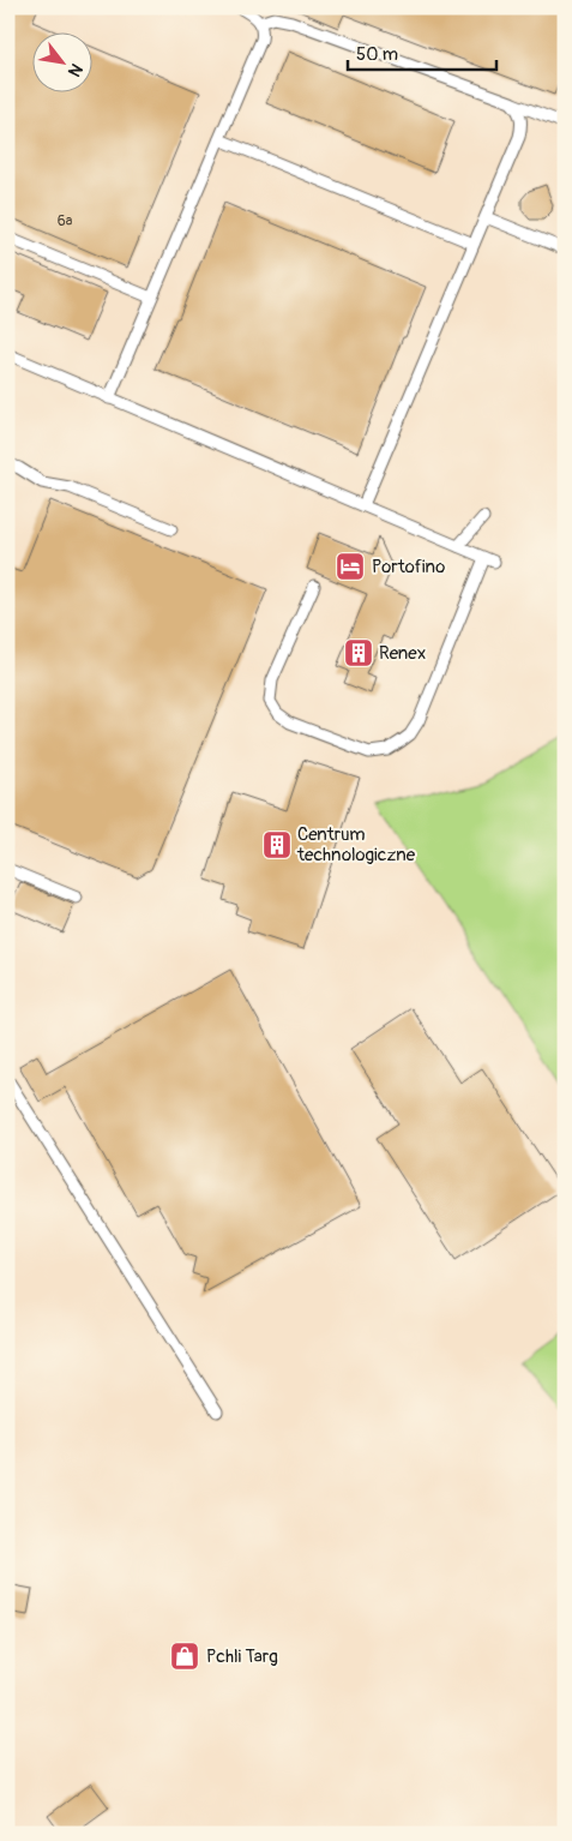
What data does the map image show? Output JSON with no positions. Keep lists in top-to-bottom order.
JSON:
{
  "places": {
    "hotel": ["Portofino"],
    "building": ["Renex", "Centrum technologiczne"],
    "shop": ["Pchli Targ"]
  },
  "house_numbers": ["6a"],
  "scale_bar": "50 m",
  "north": "bottom right"
}
